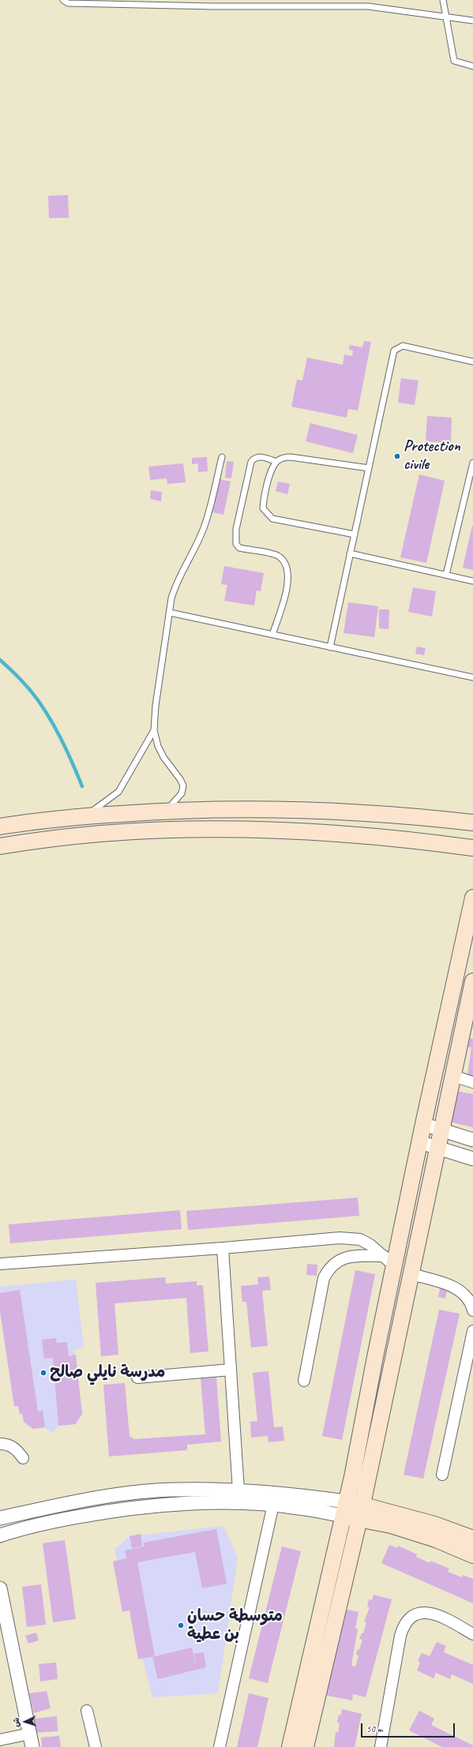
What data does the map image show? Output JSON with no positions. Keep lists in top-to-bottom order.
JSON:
{
  "places": ["Protection civile", "مدرسة نايلي صالح", "متوسطة حسان بن عطية"],
  "scale_bar": "50 m",
  "north": "left"
}
